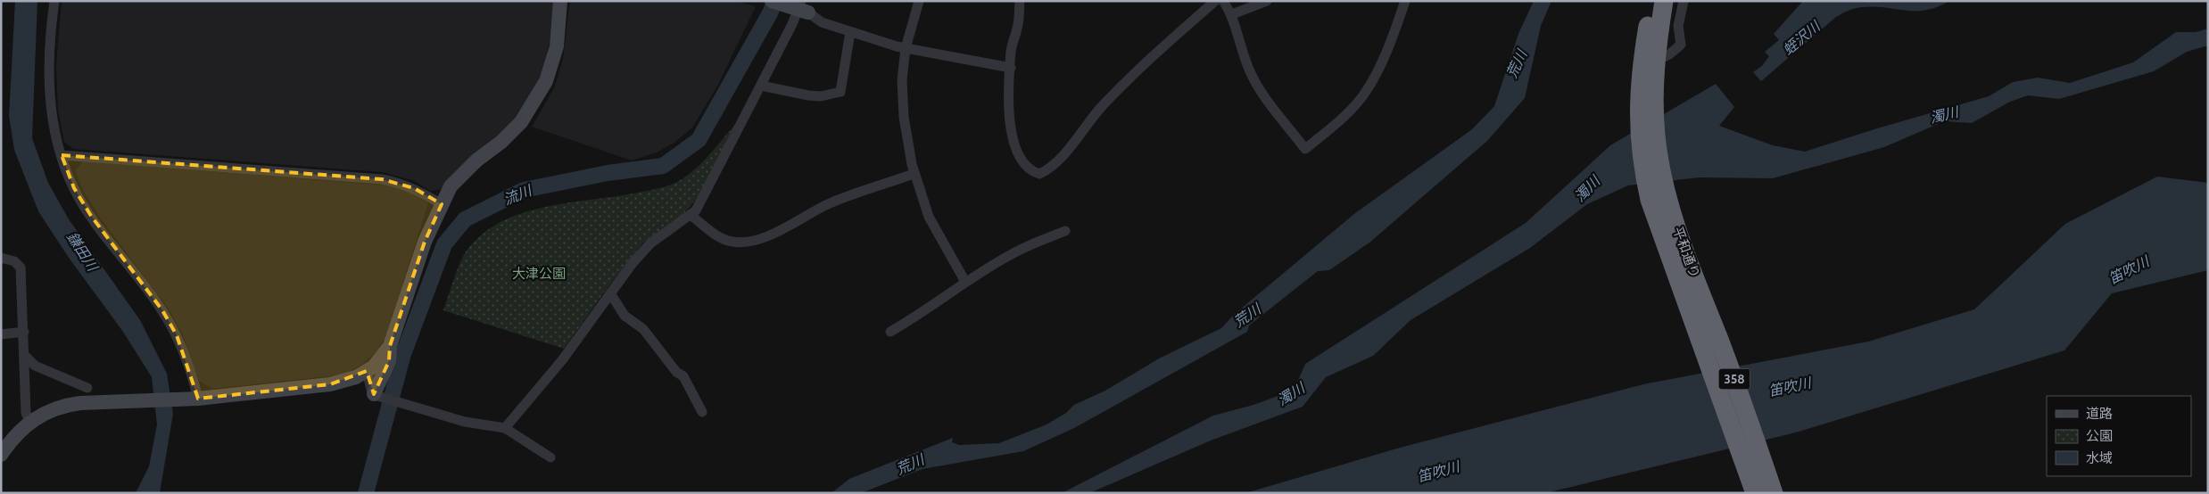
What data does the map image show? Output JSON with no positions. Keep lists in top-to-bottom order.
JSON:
{
  "streets": {
    "highway": ["平和通り", "358"]
  },
  "water": [
    "蛭沢川",
    "荒川",
    "濁川",
    "流川",
    "鎌田川",
    "笛吹川"
  ],
  "parks": ["大津公園"],
  "legend": ["道路", "公園", "水域"]
}
